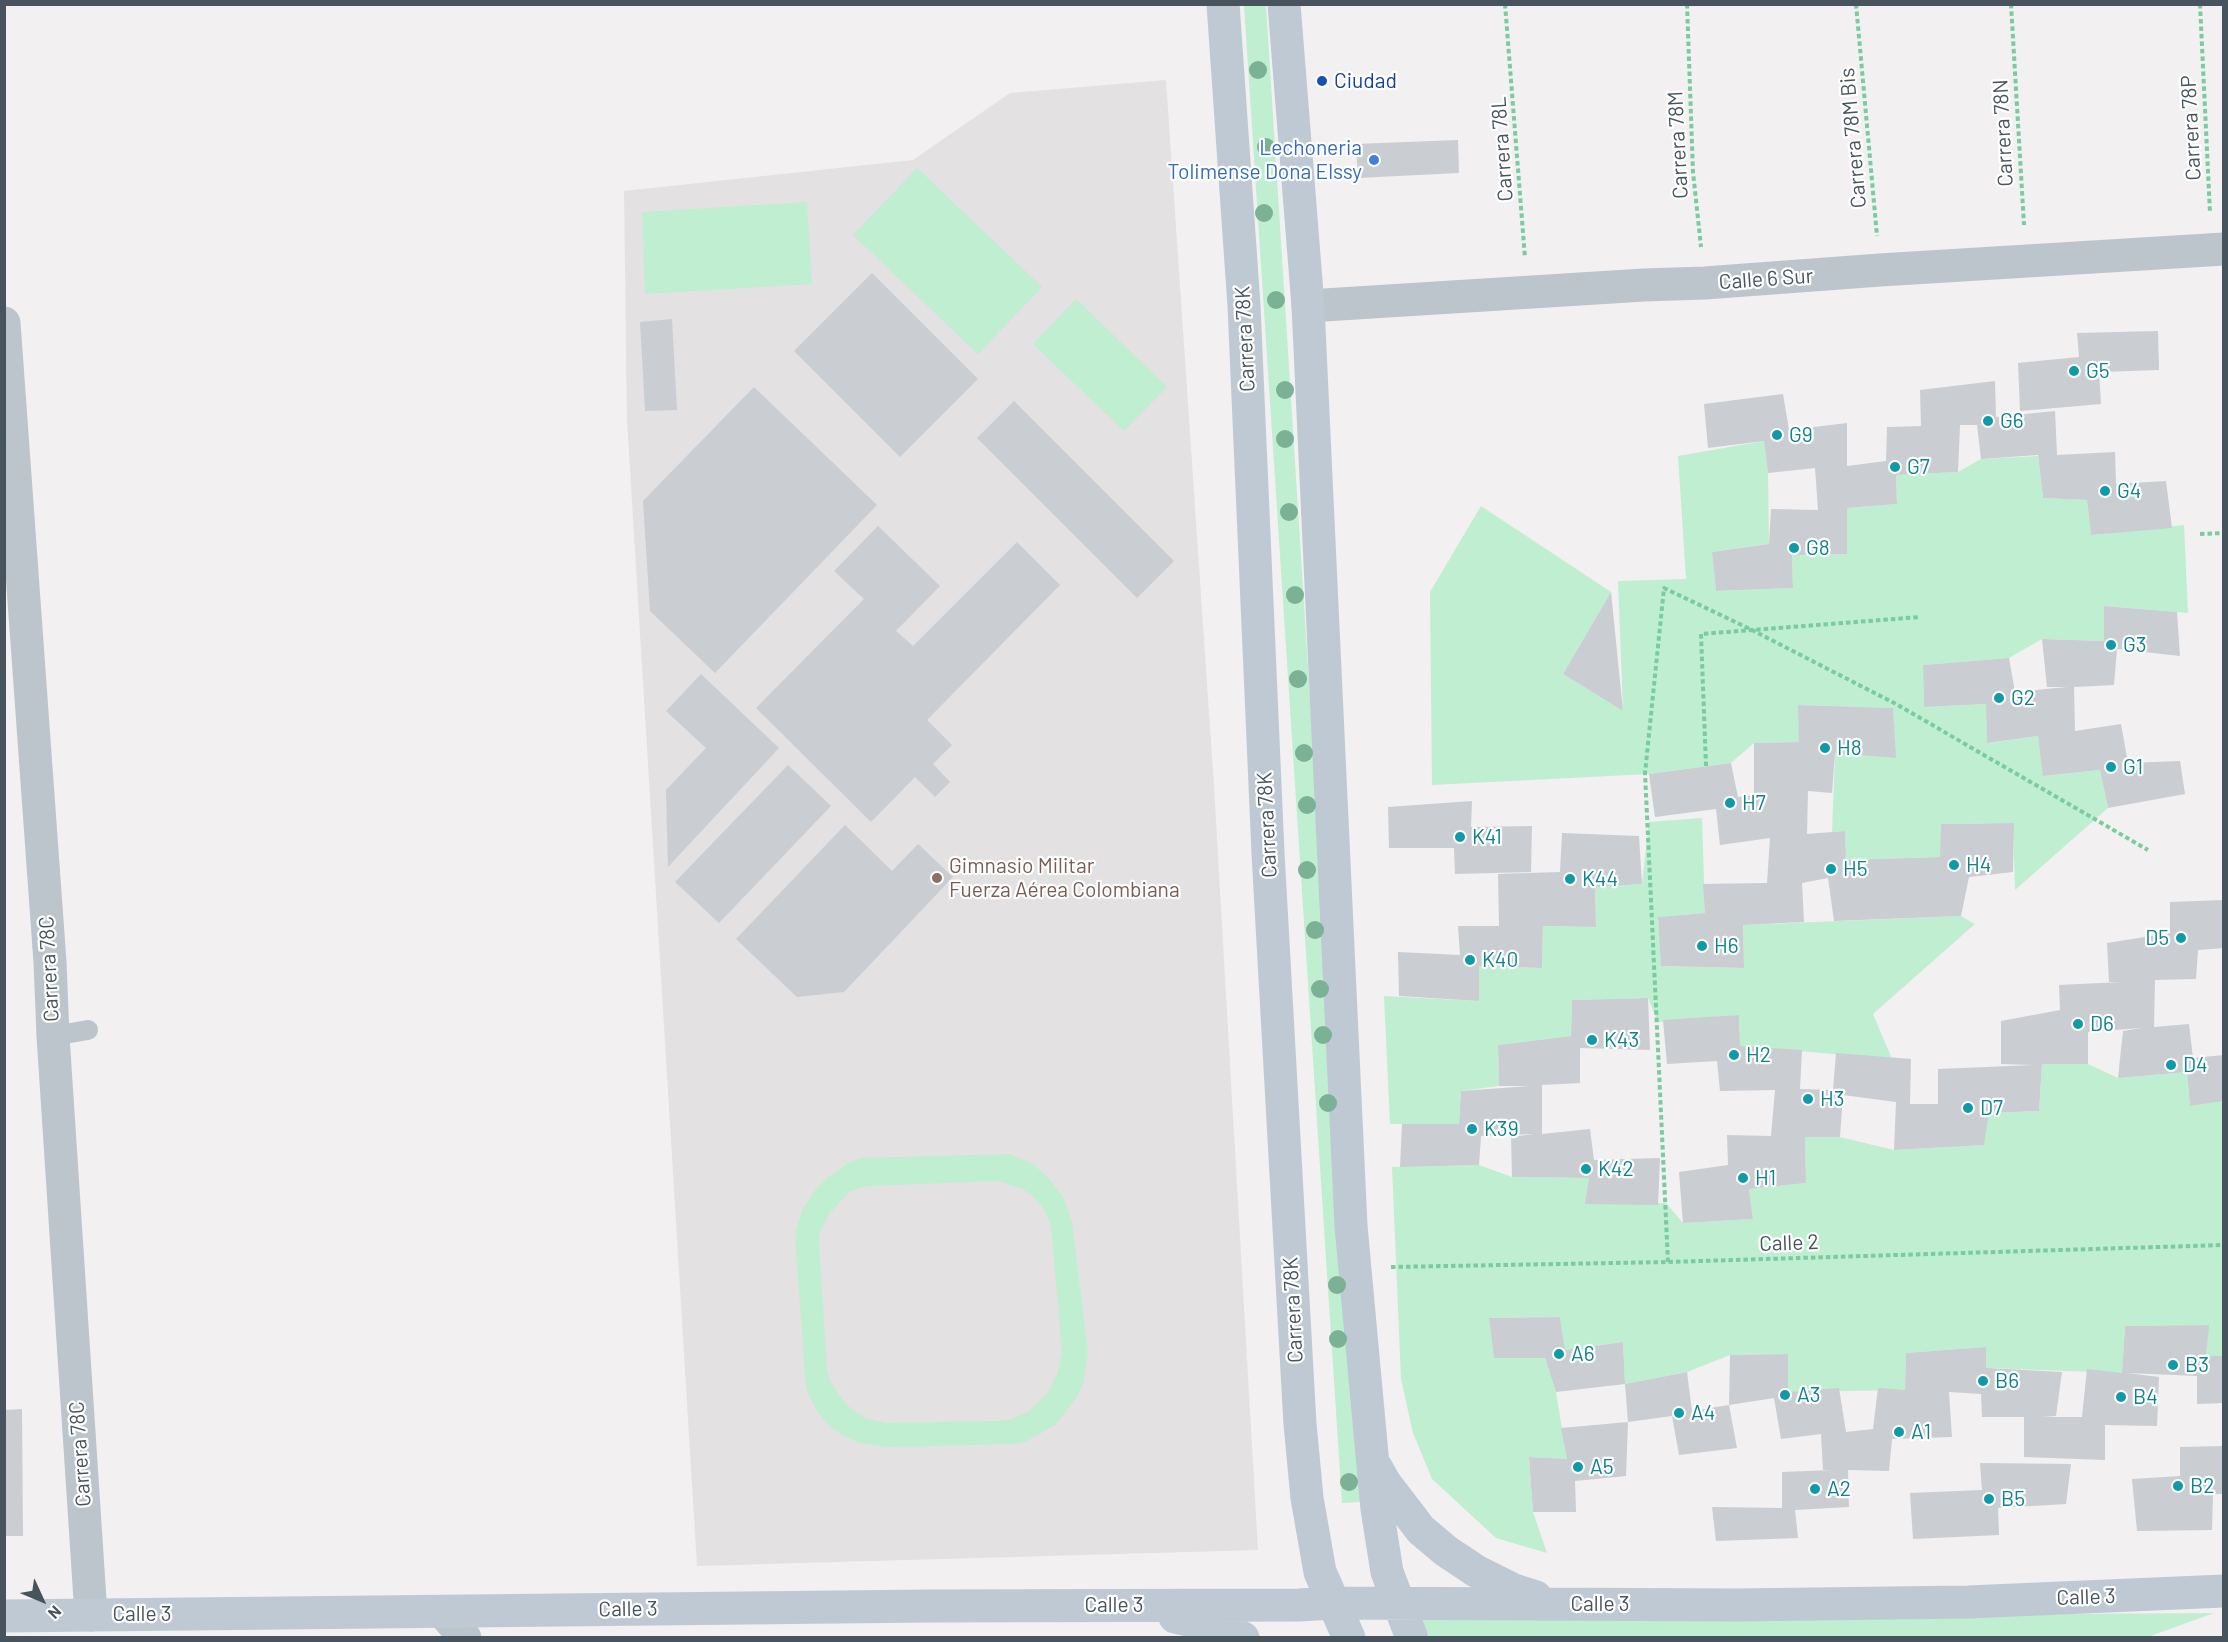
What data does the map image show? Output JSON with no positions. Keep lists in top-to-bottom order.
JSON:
{
  "streets": {
    "main road": ["Carrera 78K", "Calle 3"],
    "street": ["Calle 6 Sur", "Carrera 78C"],
    "path": [
      "Carrera 78P",
      "Carrera 78N",
      "Carrera 78M Bis",
      "Carrera 78M",
      "Carrera 78L",
      "Calle 2"
    ]
  },
  "crossings": [
    ["Carrera 78P", "Calle 6 Sur"],
    ["Carrera 78N", "Calle 6 Sur"],
    ["Carrera 78M Bis", "Calle 6 Sur"],
    ["Carrera 78M", "Calle 6 Sur"],
    ["Carrera 78L", "Calle 6 Sur"],
    ["Carrera 78K", "Calle 3"],
    ["Carrera 78C", "Calle 3"]
  ],
  "places": [
    "Ciudad",
    "Lechoneria Tolimense Dona Elssy",
    "G5",
    "G6",
    "G9",
    "G7",
    "G4",
    "G8",
    "G3",
    "G2",
    "H8",
    "G1",
    "H7",
    "K41",
    "H4",
    "H5",
    "Gimnasio Militar Fuerza Aérea Colombiana",
    "K44",
    "D5",
    "H6",
    "K40",
    "D6",
    "K43",
    "H2",
    "D4",
    "H3",
    "D7",
    "K39",
    "K42",
    "H1",
    "A6",
    "B3",
    "B6",
    "A3",
    "B4",
    "A4",
    "A1",
    "A5",
    "B2",
    "A2",
    "B5"
  ],
  "north": "bottom right"
}
